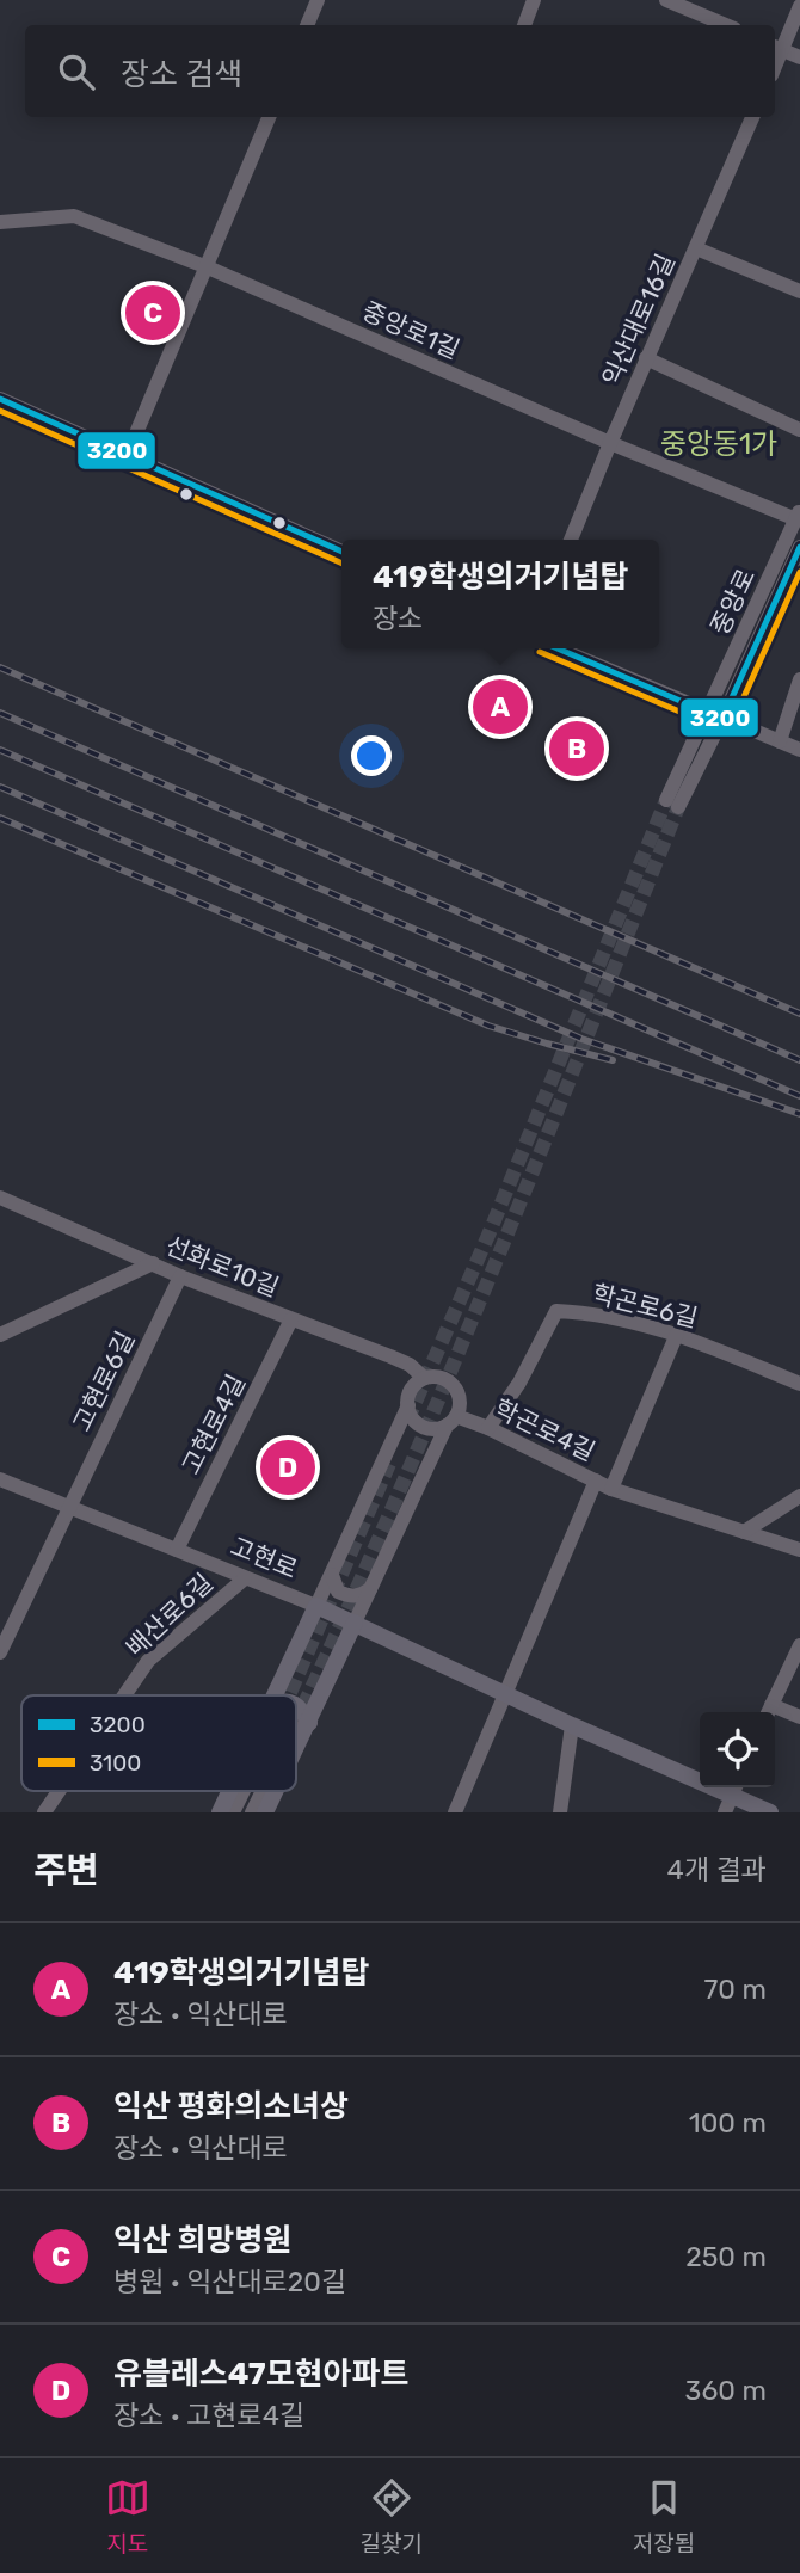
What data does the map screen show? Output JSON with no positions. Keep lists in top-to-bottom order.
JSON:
{
  "streets": {
    "main road": ["고현로"],
    "street": [
      "익산대로16길",
      "중앙로1길",
      "중앙로",
      "선화로10길",
      "학곤로6길",
      "고현로6길",
      "고현로4길",
      "학곤로4길",
      "배산로6길"
    ]
  },
  "crossings": [
    ["익산대로16길", "중앙로1길"],
    ["중앙로1길", "중앙로"],
    ["선화로10길", "고현로6길"],
    ["선화로10길", "고현로4길"],
    ["선화로10길", "학곤로4길"],
    ["학곤로6길", "학곤로4길"],
    ["고현로6길", "고현로"],
    ["고현로4길", "고현로"],
    ["고현로", "배산로6길"]
  ],
  "districts": ["중앙동1가"],
  "lines": ["transit line 3200", "transit line 3100"],
  "legend": ["3200", "3100"],
  "page": {
    "search": "장소 검색",
    "pins": [
      "C",
      "A",
      "B",
      "D"
    ],
    "popup": ["419학생의거기념탑", "장소"],
    "heading": ["주변", "4개 결과"],
    "list": [
      {
        "mark": "A",
        "name": "419학생의거기념탑",
        "note": "장소 · 익산대로",
        "value": "70 m"
      },
      {
        "mark": "B",
        "name": "익산 평화의소녀상",
        "note": "장소 · 익산대로",
        "value": "100 m"
      },
      {
        "mark": "C",
        "name": "익산 희망병원",
        "note": "병원 · 익산대로20길",
        "value": "250 m"
      },
      {
        "mark": "D",
        "name": "유블레스47모현아파트",
        "note": "장소 · 고현로4길",
        "value": "360 m"
      }
    ],
    "nav": ["지도", "길찾기", "저장됨"]
  }
}
